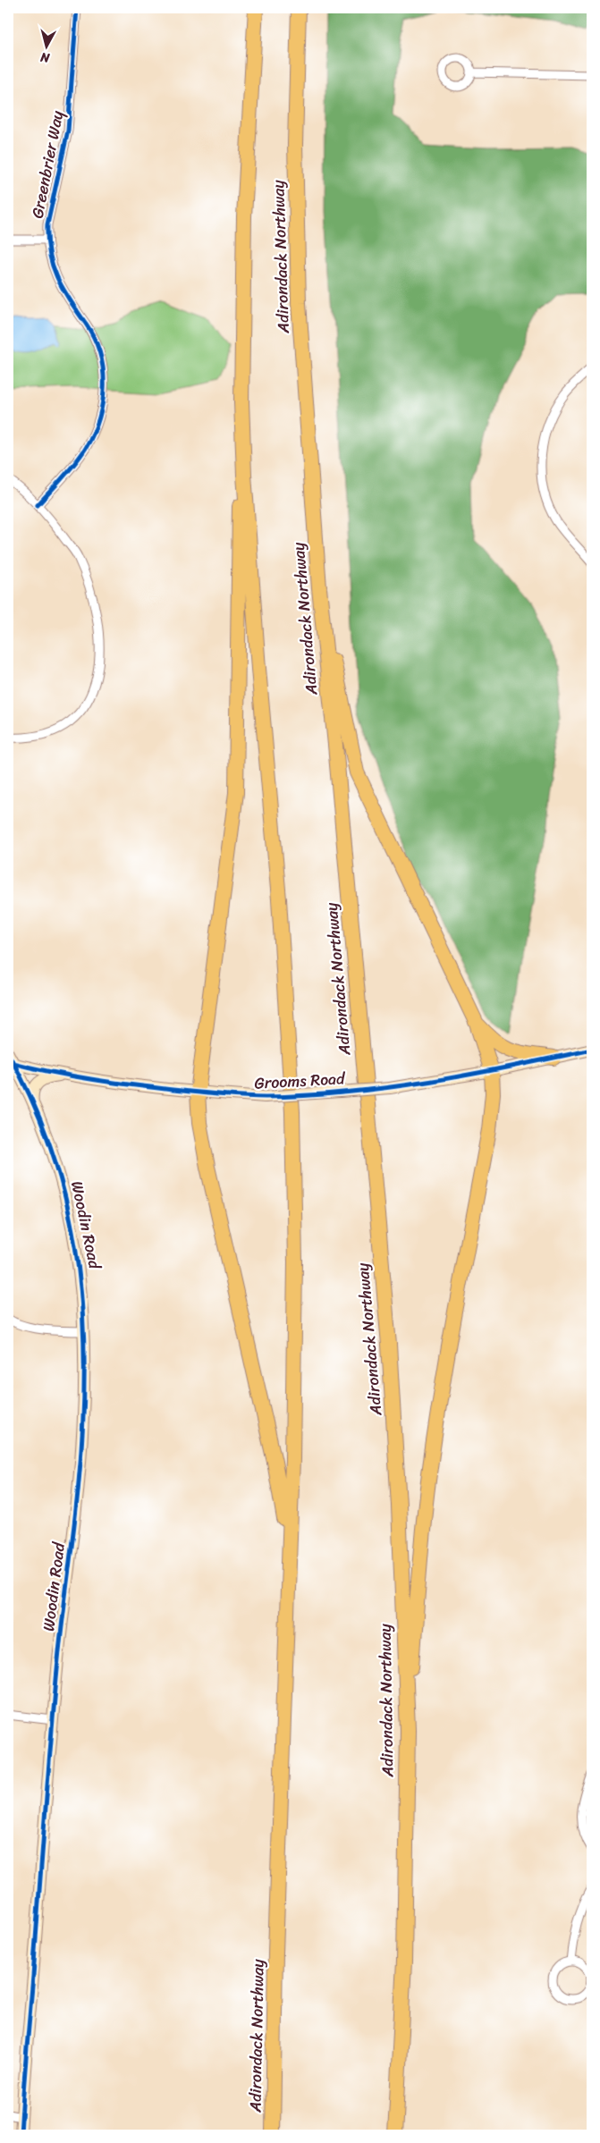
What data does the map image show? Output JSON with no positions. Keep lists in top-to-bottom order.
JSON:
{
  "streets": {
    "highway": ["Adirondack Northway"],
    "street": ["Greenbrier Way", "Grooms Road", "Woodin Road"]
  },
  "crossings": [
    ["Grooms Road", "Woodin Road"]
  ],
  "north": "bottom"
}
